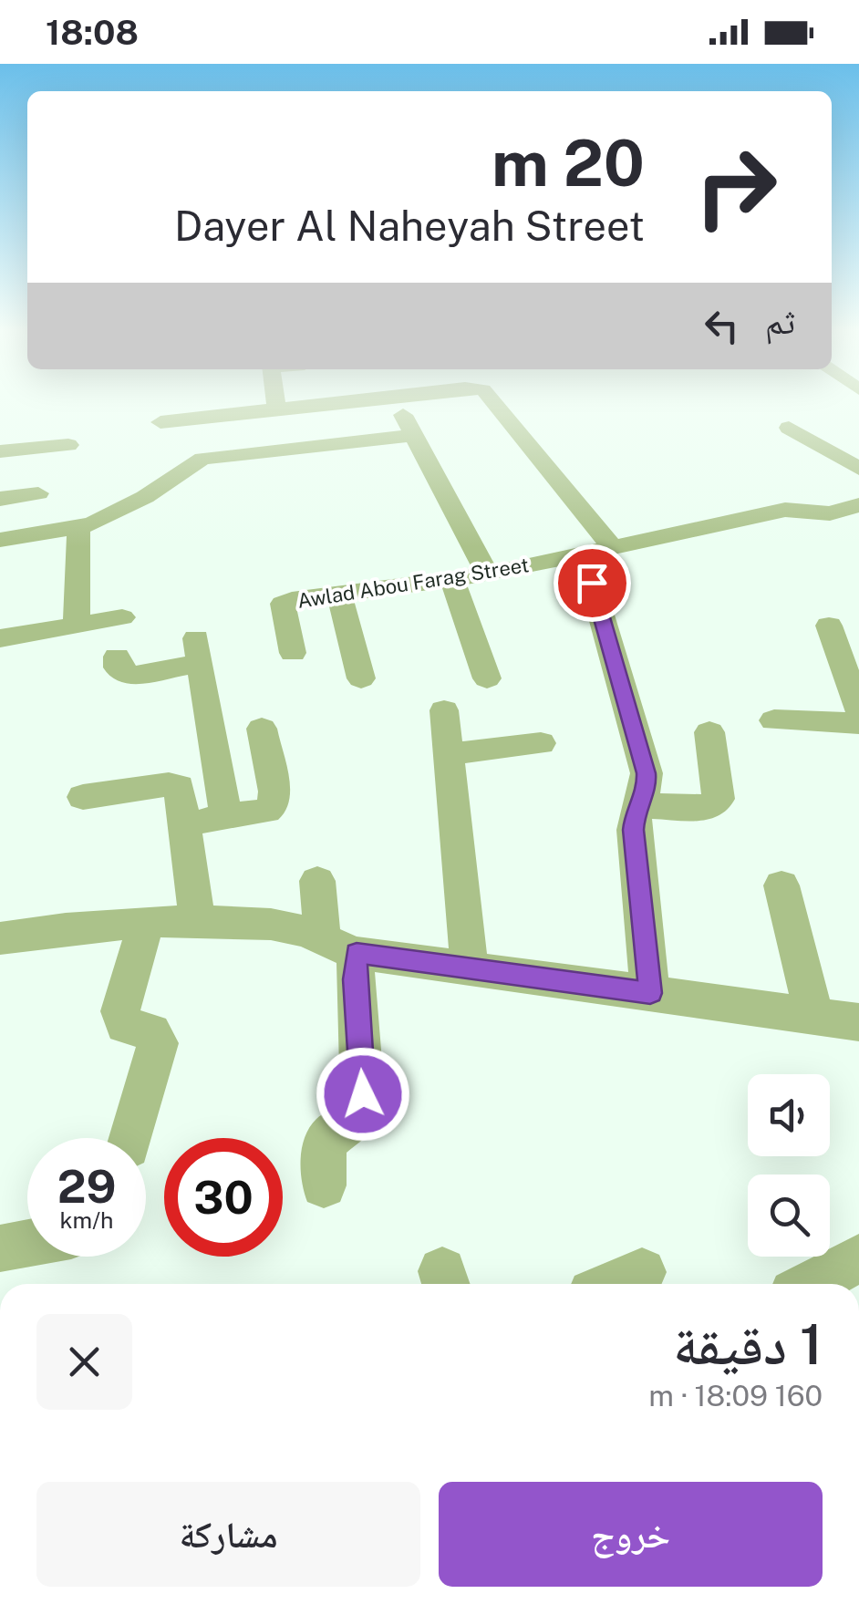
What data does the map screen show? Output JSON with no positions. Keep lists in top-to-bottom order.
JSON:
{
  "streets": {
    "street": ["Awlad Abou Farag Street"]
  },
  "page": {
    "status": "18:08",
    "turn": ["20 m", "Dayer Al Naheyah Street"],
    "then": "ثم",
    "speed": "29 km/h",
    "limit": "30",
    "heading": ["1 دقيقة", "160 m · 18:09"],
    "buttons": ["خروج", "مشاركة"]
  }
}
